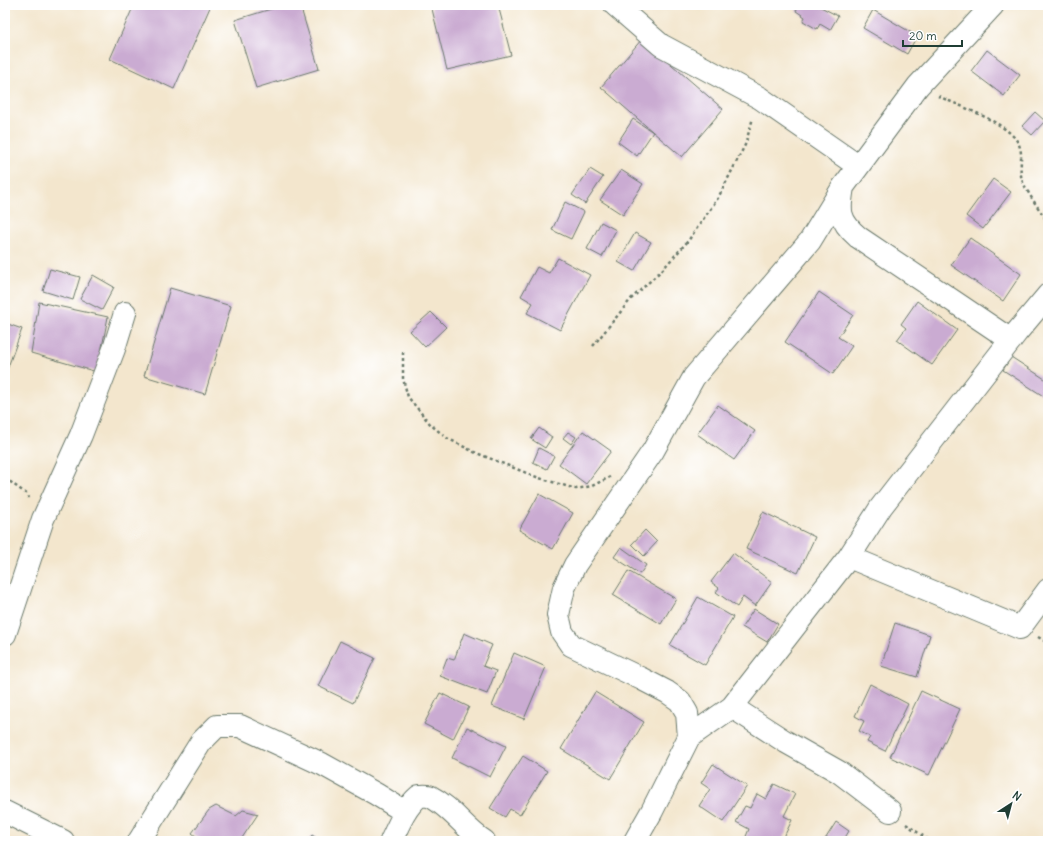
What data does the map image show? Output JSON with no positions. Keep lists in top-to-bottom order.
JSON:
{
  "scale_bar": "20 m",
  "north": "top right"
}
